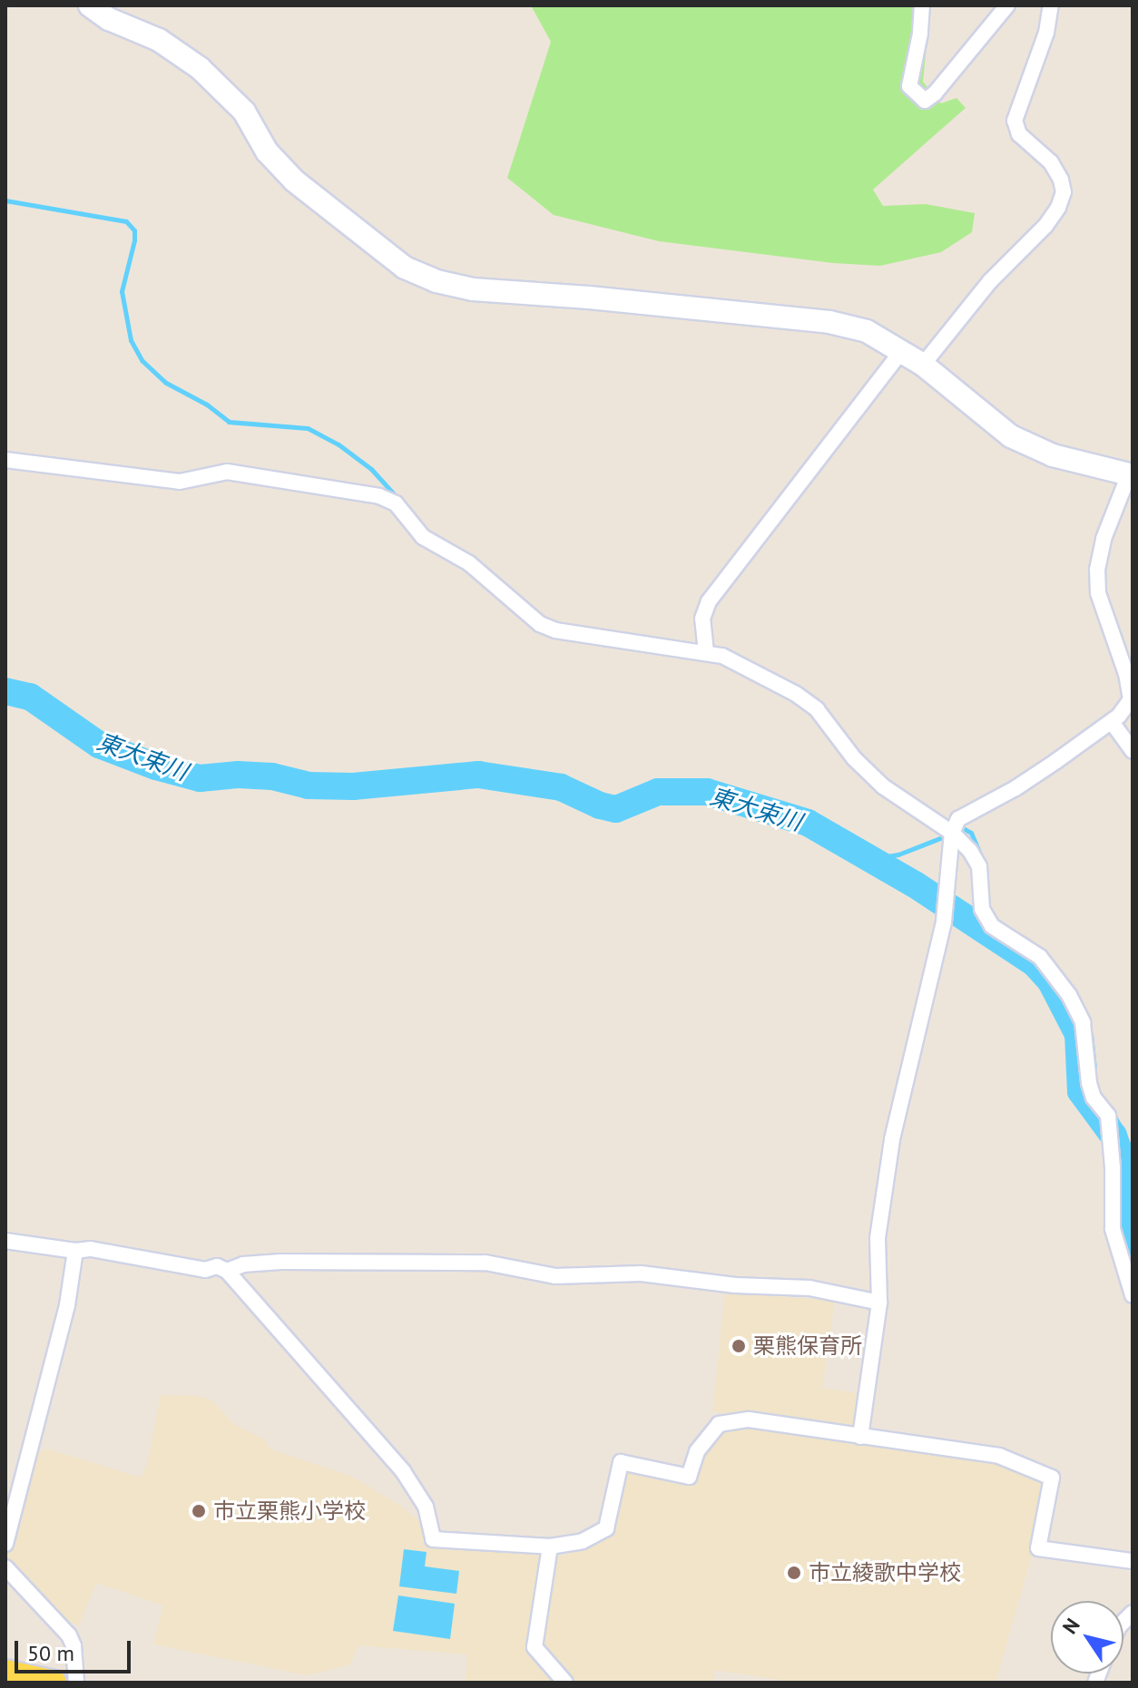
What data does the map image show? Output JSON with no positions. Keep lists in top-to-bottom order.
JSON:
{
  "water": ["東大束川"],
  "places": ["栗熊保育所", "市立栗熊小学校", "市立綾歌中学校"],
  "scale_bar": "50 m",
  "north": "top left"
}
